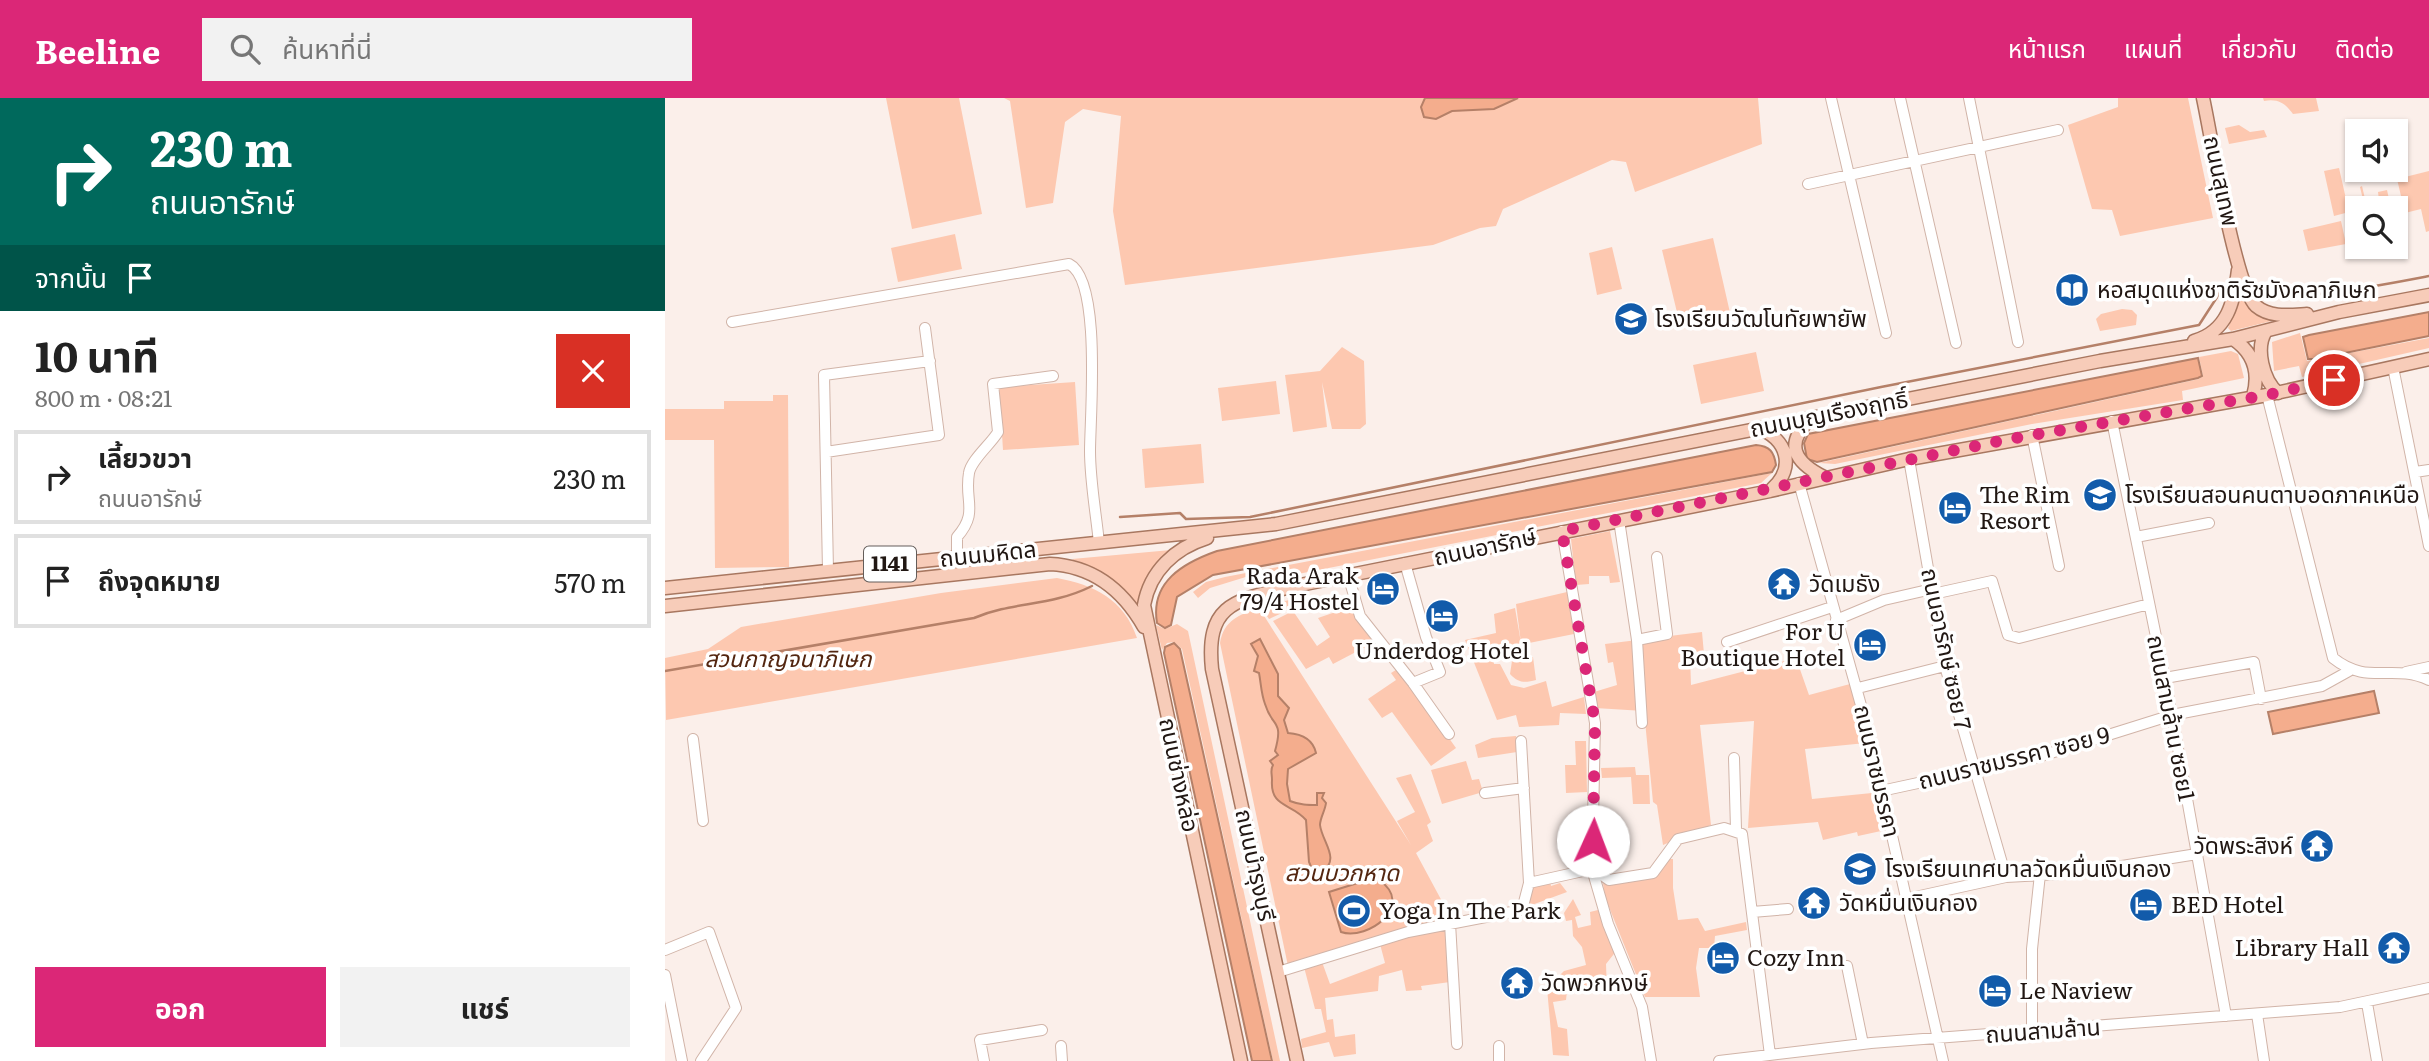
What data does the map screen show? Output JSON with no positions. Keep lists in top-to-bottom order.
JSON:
{
  "streets": {
    "main road": [
      "ถนนสุเทพ",
      "ถนนบุญเรืองฤทธิ์",
      "ถนนอารักษ์",
      "ถนนมหิดล",
      "1141",
      "ถนนช่างหล่อ",
      "ถนนบำรุงบุรี"
    ],
    "street": [
      "ถนนอารักษ์ ซอย 7",
      "ถนนสามล้าน ซอย1",
      "ถนนราชมรรคา ซอย 9",
      "ถนนราชมรรคา",
      "ถนนสามล้าน"
    ]
  },
  "crossings": [
    ["ถนนสุเทพ", "ถนนบุญเรืองฤทธิ์"],
    ["ถนนบุญเรืองฤทธิ์", "ถนนมหิดล"],
    ["ถนนบุญเรืองฤทธิ์", "ถนนช่างหล่อ"],
    ["ถนนอารักษ์", "ถนนอารักษ์ ซอย 7"],
    ["ถนนอารักษ์", "ถนนสามล้าน ซอย1"],
    ["ถนนอารักษ์", "ถนนราชมรรคา"],
    ["ถนนอารักษ์", "ถนนบำรุงบุรี"],
    ["ถนนมหิดล", "ถนนช่างหล่อ"],
    ["ถนนอารักษ์ ซอย 7", "ถนนราชมรรคา ซอย 9"],
    ["ถนนสามล้าน ซอย1", "ถนนราชมรรคา ซอย 9"],
    ["ถนนสามล้าน ซอย1", "ถนนสามล้าน"],
    ["ถนนราชมรรคา ซอย 9", "ถนนราชมรรคา"],
    ["ถนนราชมรรคา", "ถนนสามล้าน"]
  ],
  "parks": ["สวนกาญจนาภิเษก", "สวนบวกหาด"],
  "places": {
    "library": ["หอสมุดแห่งชาติรัชมังคลาภิเษก"],
    "school or university": ["โรงเรียนวัฒโนทัยพายัพ", "โรงเรียนสอนคนตาบอดภาคเหนือ", "โรงเรียนเทศบาลวัดหมื่นเงินกอง"],
    "hotel": [
      "The Rim Resort",
      "Rada Arak 79/4 Hostel",
      "Underdog Hotel",
      "For U Boutique Hotel",
      "BED Hotel",
      "Cozy Inn",
      "Le Naview"
    ],
    "temple": [
      "วัดเมธัง",
      "วัดพระสิงห์",
      "วัดหมื่นเงินกอง",
      "Library Hall",
      "วัดพวกหงษ์"
    ],
    "sports": ["Yoga In The Park"]
  },
  "page": {
    "header": "Beeline",
    "search": "ค้นหาที่นี่",
    "nav": [
      "หน้าแรก",
      "แผนที่",
      "เกี่ยวกับ",
      "ติดต่อ"
    ],
    "turn": ["230 m", "ถนนอารักษ์"],
    "then": "จากนั้น",
    "heading": ["10 นาที", "800 m · 08:21"],
    "list": [
      {
        "name": "เลี้ยวขวา",
        "note": "ถนนอารักษ์",
        "value": "230 m"
      },
      {
        "name": "ถึงจุดหมาย",
        "value": "570 m"
      }
    ],
    "buttons": ["ออก", "แชร์"]
  }
}
